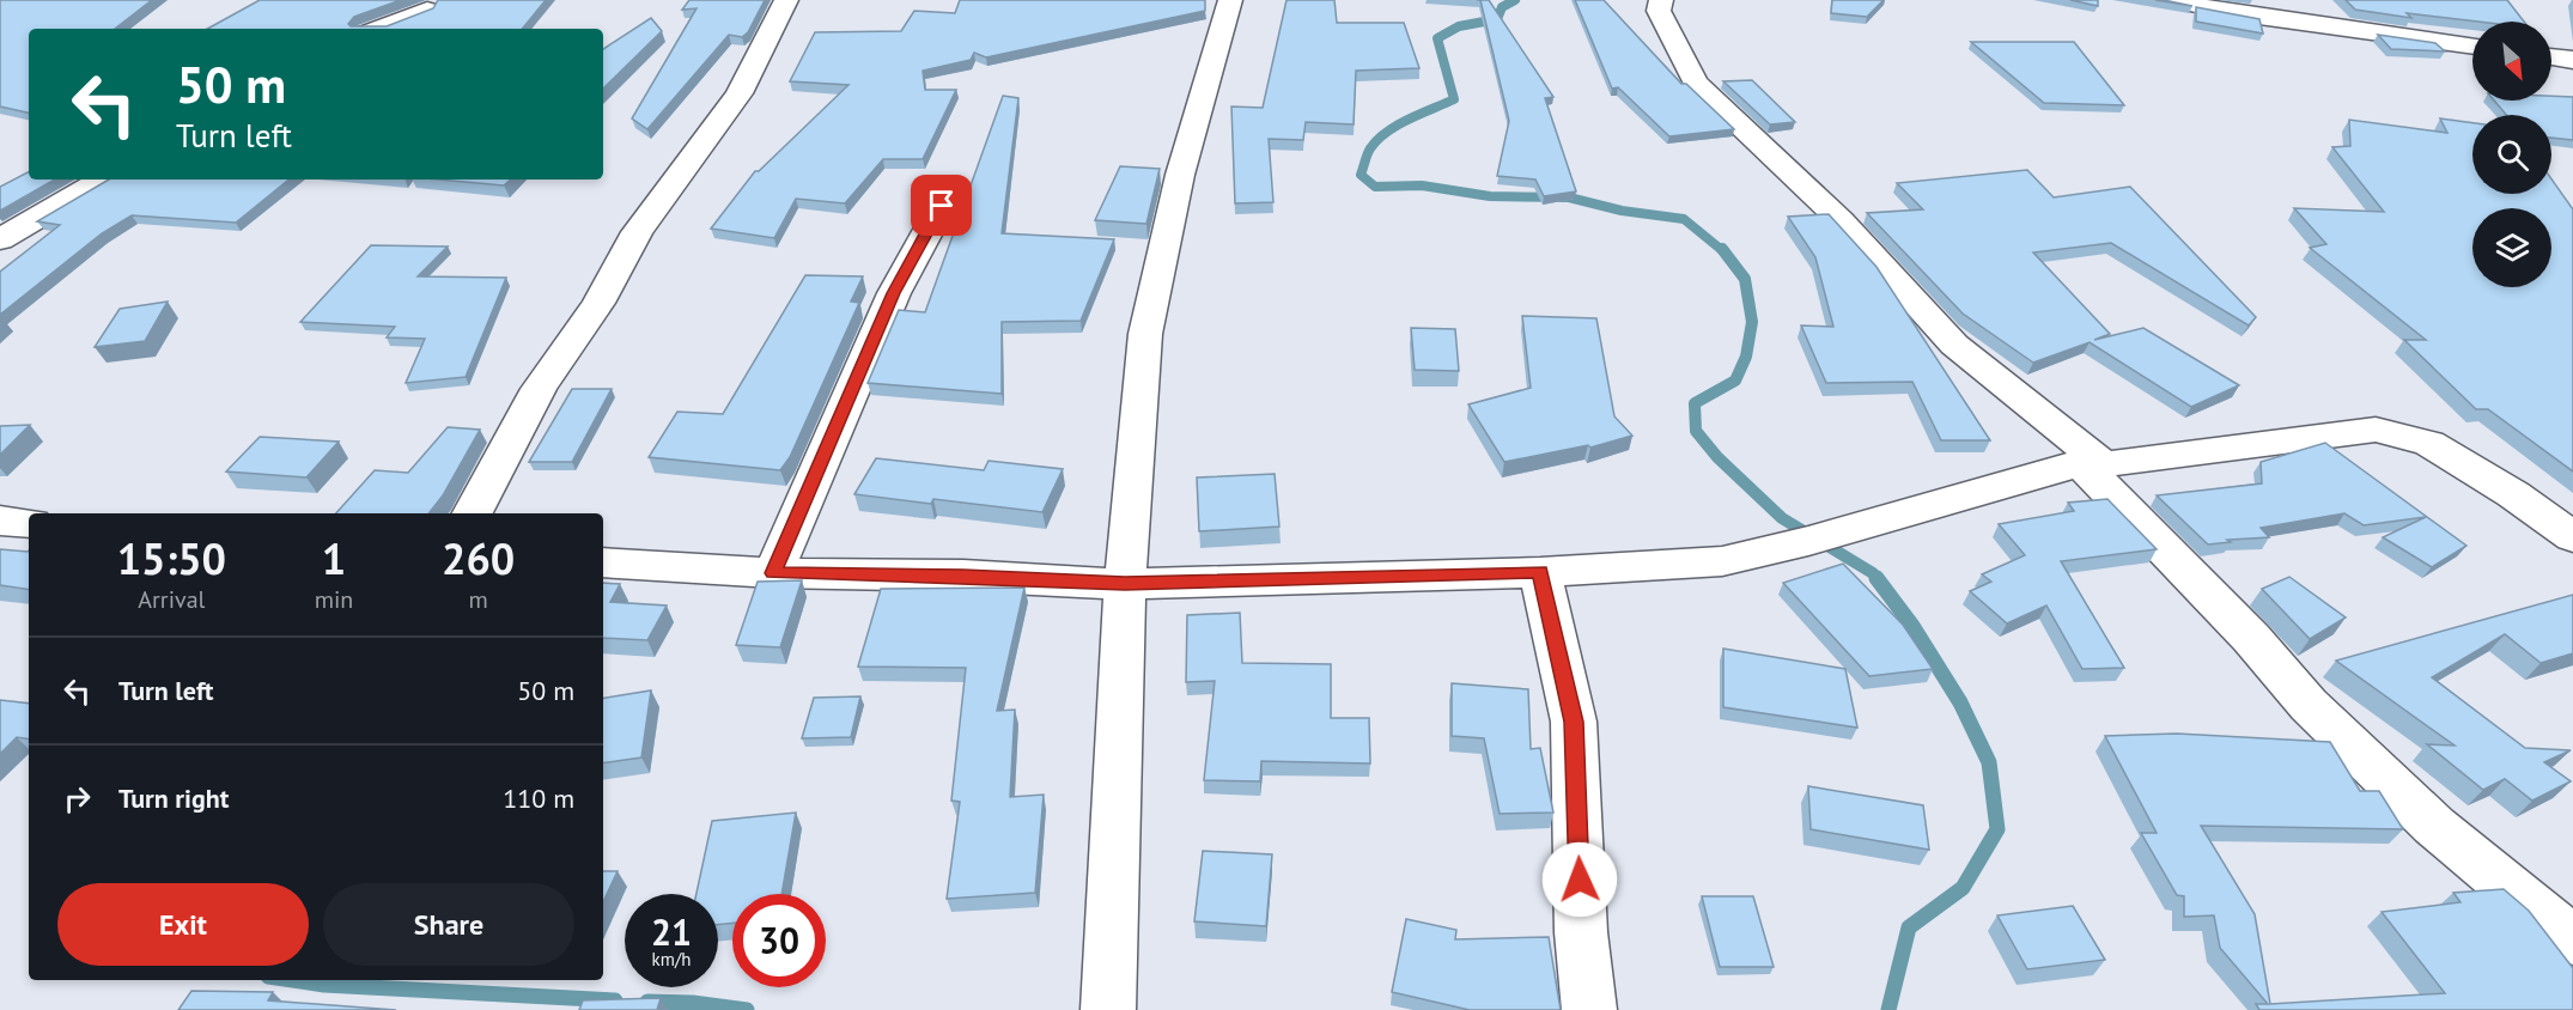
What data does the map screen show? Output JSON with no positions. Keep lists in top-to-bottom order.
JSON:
{
  "north": "bottom right",
  "page": {
    "turn": ["50 m", "Turn left"],
    "eta": [
      "15:50",
      "Arrival",
      "1",
      "min",
      "260",
      "m"
    ],
    "list": [
      {
        "name": "Turn left",
        "value": "50 m"
      },
      {
        "name": "Turn right",
        "value": "110 m"
      }
    ],
    "buttons": ["Exit", "Share"],
    "speed": "21 km/h",
    "limit": "30"
  }
}
